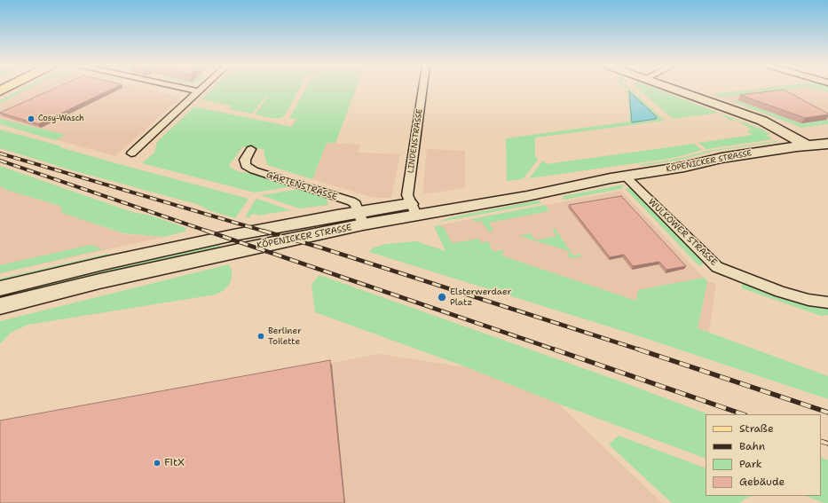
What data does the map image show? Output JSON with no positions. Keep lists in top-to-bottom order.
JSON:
{
  "streets": {
    "main road": ["KÖPENICKER STRASSE"],
    "street": ["LINDENSTRASSE", "GARTENSTRASSE", "WULKOWER STRASSE"]
  },
  "crossings": [
    ["LINDENSTRASSE", "KÖPENICKER STRASSE"],
    ["KÖPENICKER STRASSE", "GARTENSTRASSE"],
    ["KÖPENICKER STRASSE", "WULKOWER STRASSE"]
  ],
  "places": [
    "Cosy-Wasch",
    "Elsterwerdaer Platz",
    "Berliner Toilette",
    "FitX"
  ],
  "legend": [
    "Straße",
    "Bahn",
    "Park",
    "Gebäude"
  ]
}
